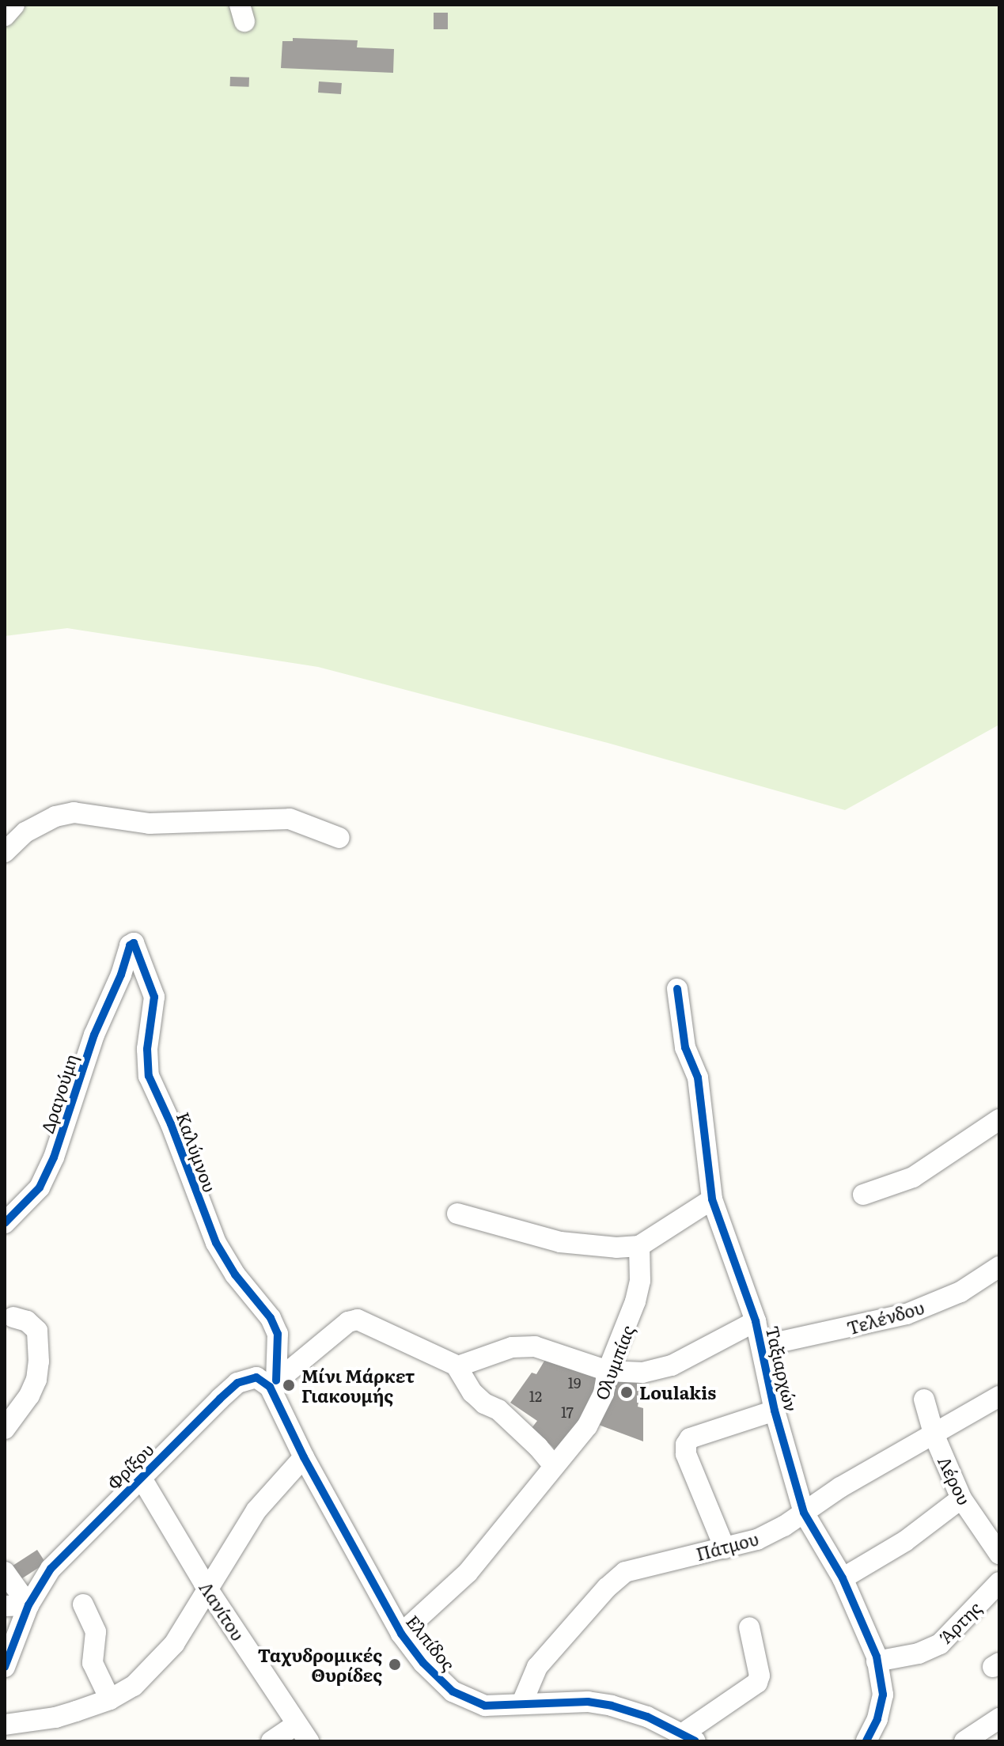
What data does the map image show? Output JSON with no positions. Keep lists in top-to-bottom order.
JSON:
{
  "streets": {
    "street": [
      "Δραγούμη",
      "Καλύμνου",
      "Τελένδου",
      "Ολυμπίας",
      "Ταξιαρχών",
      "Φρίξου",
      "Λέρου",
      "Πάτμου",
      "Λανίτου",
      "Άρτης",
      "Ελπίδος"
    ]
  },
  "crossings": [
    ["Δραγούμη", "Καλύμνου"],
    ["Καλύμνου", "Φρίξου"],
    ["Καλύμνου", "Ελπίδος"],
    ["Τελένδου", "Ταξιαρχών"],
    ["Ολυμπίας", "Ελπίδος"],
    ["Ταξιαρχών", "Πάτμου"],
    ["Ταξιαρχών", "Άρτης"],
    ["Φρίξου", "Λανίτου"],
    ["Φρίξου", "Ελπίδος"],
    ["Λέρου", "Πάτμου"],
    ["Πάτμου", "Ελπίδος"]
  ],
  "places": ["Μίνι Μάρκετ Γιακουμής", "Loulakis", "Ταχυδρομικές Θυρίδες"],
  "house_numbers": ["19", "12", "17"]
}
